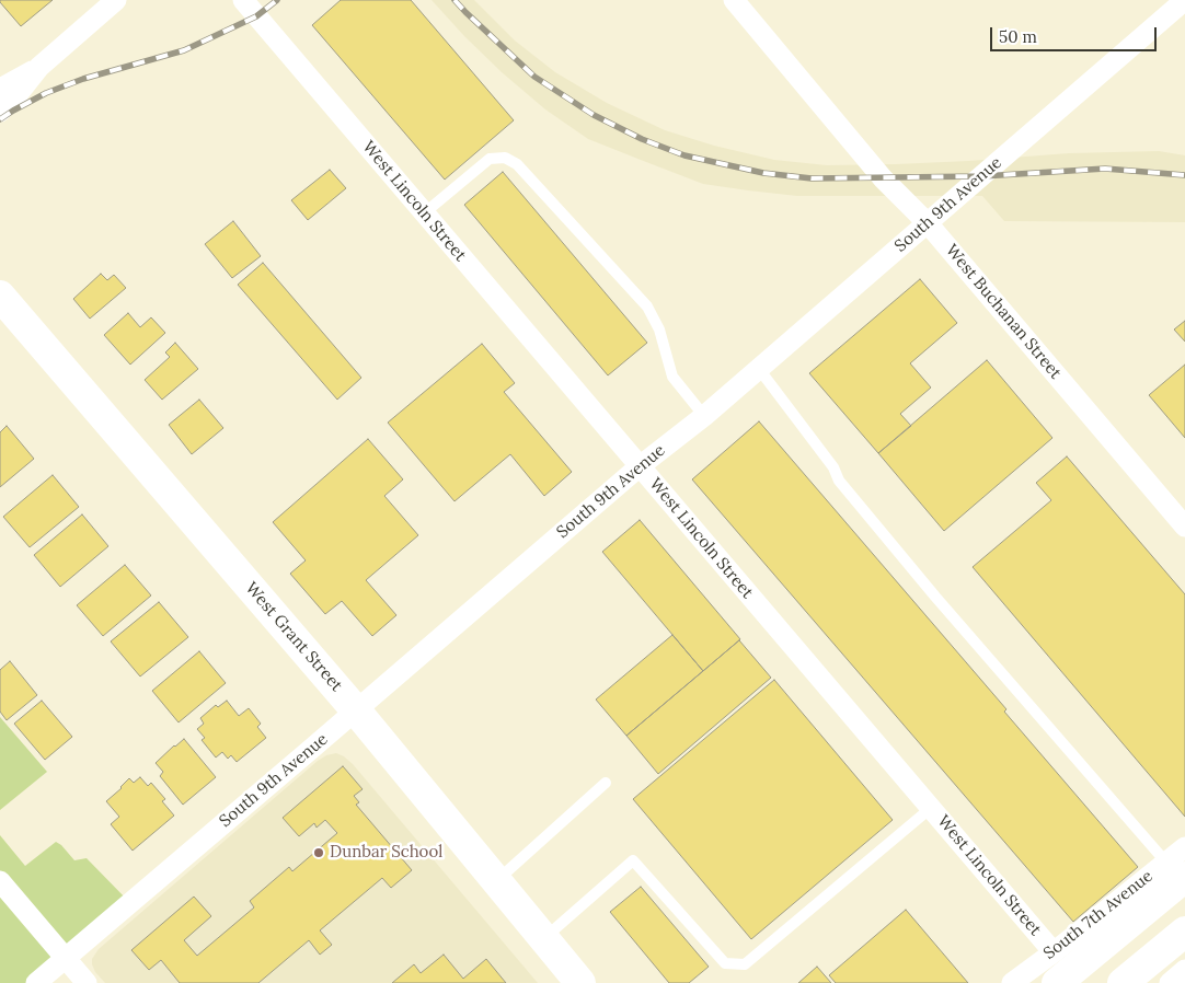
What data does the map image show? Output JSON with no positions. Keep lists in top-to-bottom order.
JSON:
{
  "streets": {
    "main road": ["West Grant Street", "South 7th Avenue"],
    "street": ["West Lincoln Street", "South 9th Avenue", "West Buchanan Street"]
  },
  "crossings": [
    ["West Lincoln Street", "South 9th Avenue"],
    ["West Lincoln Street", "South 7th Avenue"],
    ["South 9th Avenue", "West Buchanan Street"],
    ["South 9th Avenue", "West Grant Street"]
  ],
  "places": ["Dunbar School"],
  "scale_bar": "50 m"
}
